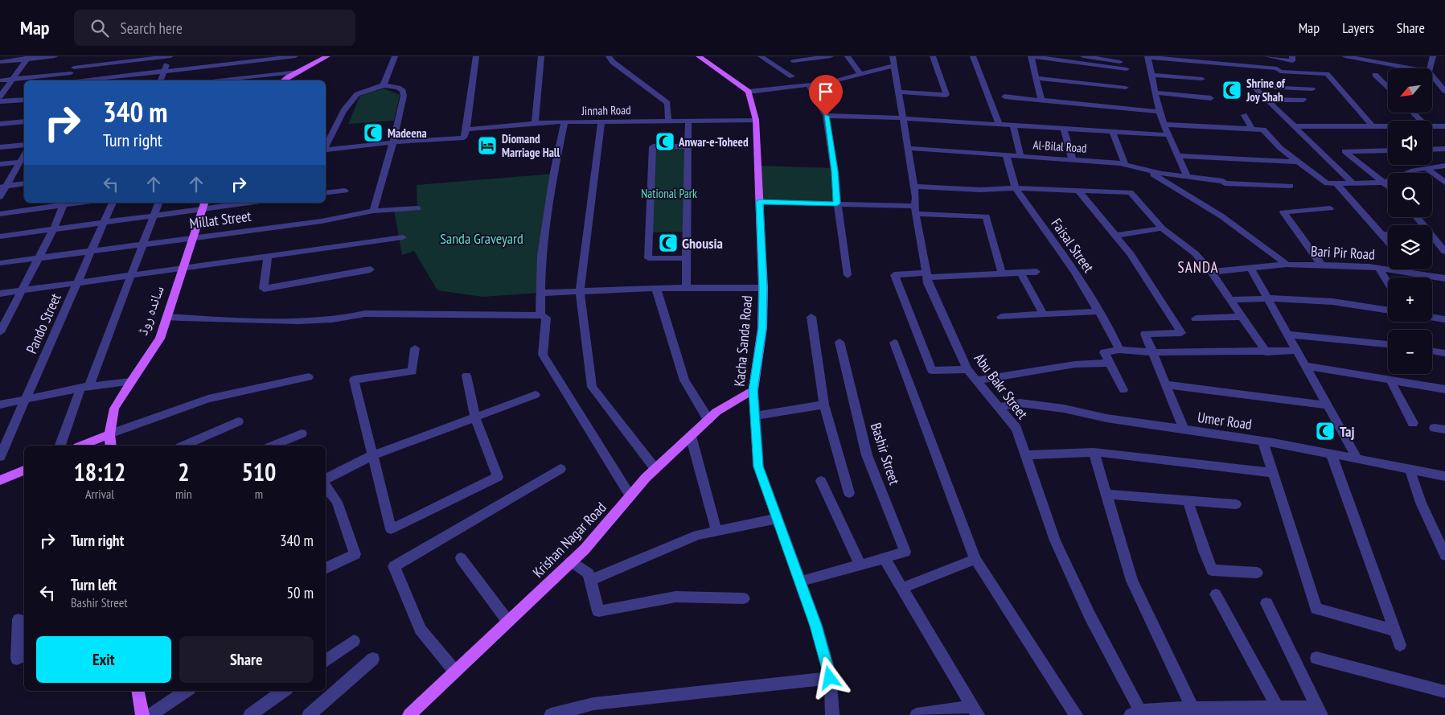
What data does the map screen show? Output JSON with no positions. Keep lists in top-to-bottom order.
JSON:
{
  "streets": {
    "main road": ["ساندہ روڈ", "Kacha Sanda Road", "Krishan Nagar Road"],
    "street": [
      "Jinnah Road",
      "Al-Bilal Road",
      "Millat Street",
      "Faisal Street",
      "Bari Pir Road",
      "Pando Street",
      "Abu Bakr Street",
      "Umer Road",
      "Bashir Street"
    ]
  },
  "crossings": [
    ["Jinnah Road", "Kacha Sanda Road"],
    ["Al-Bilal Road", "Faisal Street"],
    ["Al-Bilal Road", "Abu Bakr Street"],
    ["Millat Street", "ساندہ روڈ"],
    ["Millat Street", "Pando Street"],
    ["Kacha Sanda Road", "Krishan Nagar Road"],
    ["Abu Bakr Street", "Umer Road"]
  ],
  "districts": ["SANDA"],
  "parks": ["National Park", "Sanda Graveyard"],
  "places": {
    "mosque": [
      "Shrine of Joy Shah",
      "Madeena",
      "Anwar-e-Toheed",
      "Ghousia",
      "Taj"
    ],
    "hotel": ["Diomand Marriage Hall"]
  },
  "north": "bottom left",
  "page": {
    "header": "Map",
    "search": "Search here",
    "nav": ["Map", "Layers", "Share"],
    "map_buttons": ["+", "−"],
    "turn": ["340 m", "Turn right"],
    "eta": [
      "18:12",
      "Arrival",
      "2",
      "min",
      "510",
      "m"
    ],
    "list": [
      {
        "name": "Turn right",
        "value": "340 m"
      },
      {
        "name": "Turn left",
        "note": "Bashir Street",
        "value": "50 m"
      }
    ],
    "buttons": ["Exit", "Share"]
  }
}
